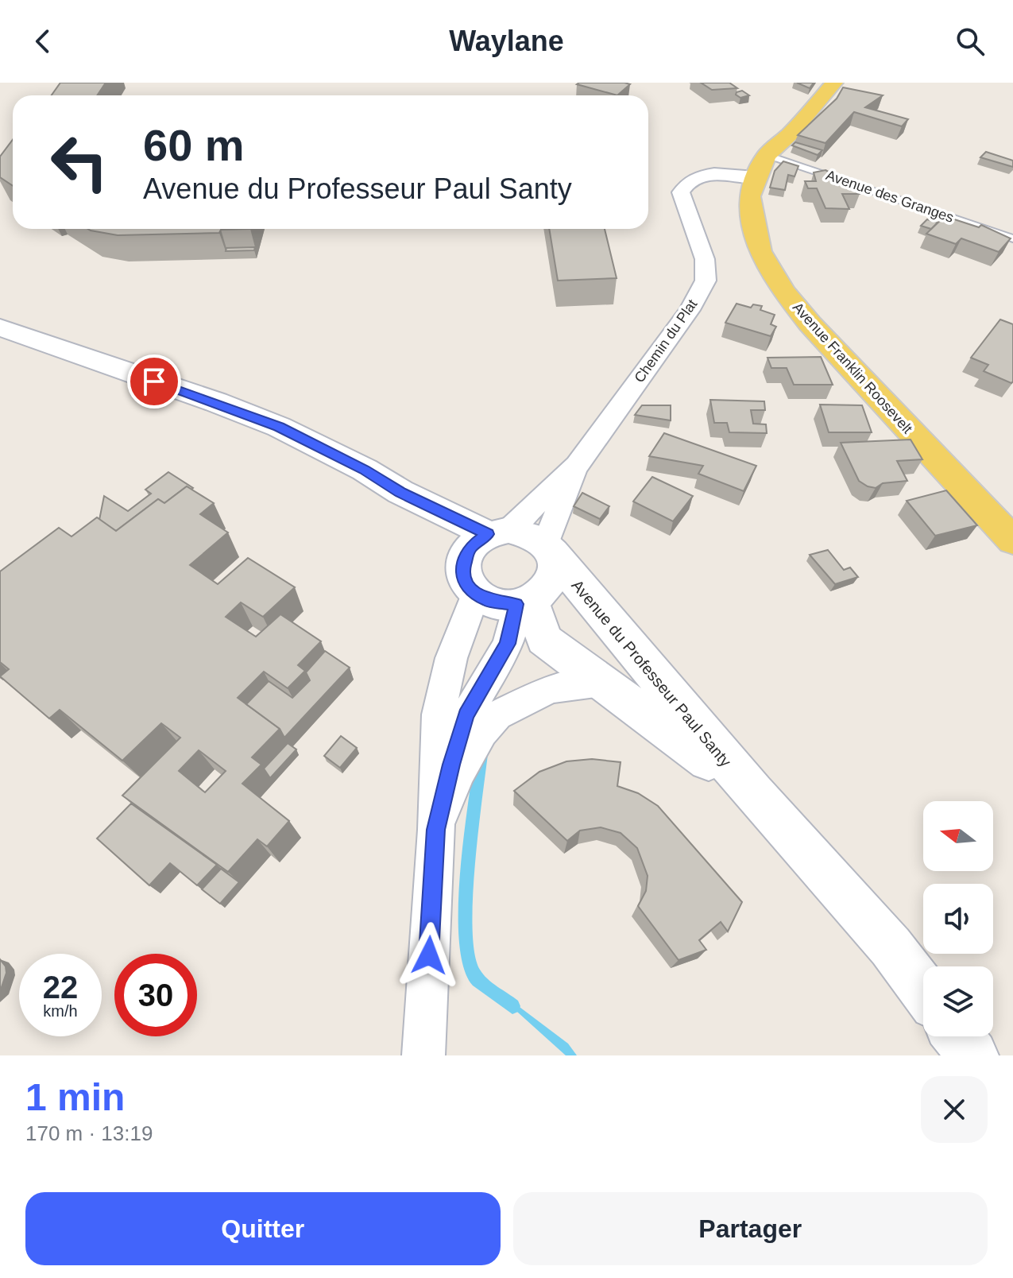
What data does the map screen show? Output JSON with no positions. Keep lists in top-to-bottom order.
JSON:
{
  "streets": {
    "main road": ["Avenue Franklin Roosevelt", "Avenue du Professeur Paul Santy"],
    "street": ["Chemin du Plat"],
    "lane": ["Avenue des Granges"]
  },
  "crossings": [
    ["Avenue des Granges", "Chemin du Plat"],
    ["Avenue des Granges", "Avenue Franklin Roosevelt"],
    ["Chemin du Plat", "Avenue Franklin Roosevelt"],
    ["Chemin du Plat", "Avenue du Professeur Paul Santy"]
  ],
  "north": "left",
  "page": {
    "header": "Waylane",
    "turn": ["60 m", "Avenue du Professeur Paul Santy"],
    "speed": "22 km/h",
    "limit": "30",
    "heading": ["1 min", "170 m · 13:19"],
    "buttons": ["Quitter", "Partager"]
  }
}
